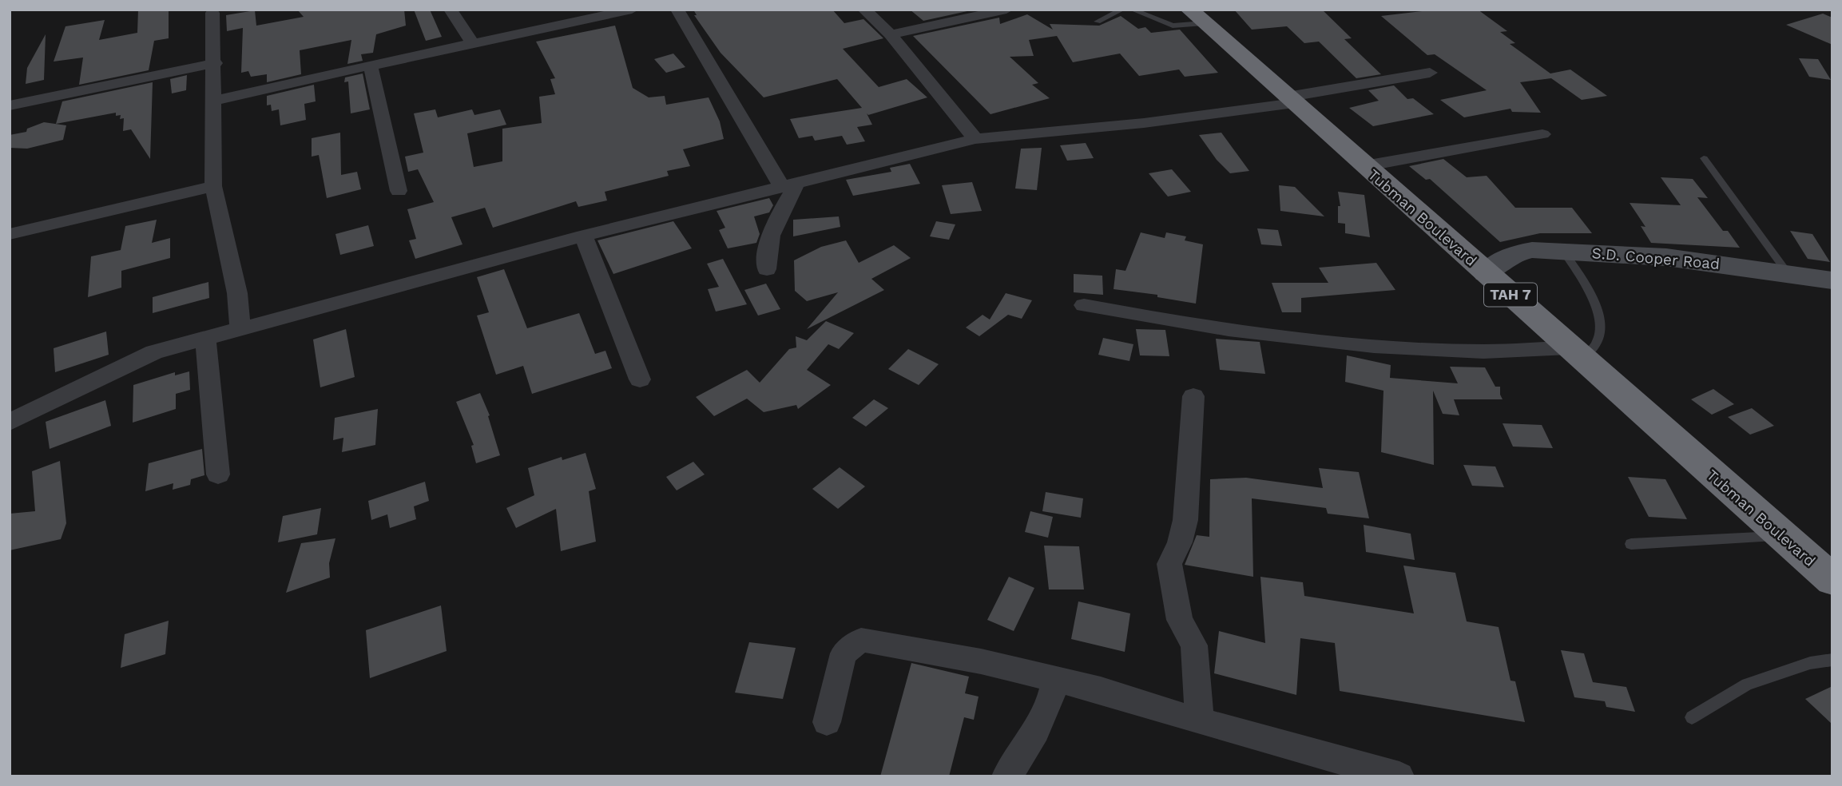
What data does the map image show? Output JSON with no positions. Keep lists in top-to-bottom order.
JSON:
{
  "streets": {
    "highway": ["Tubman Boulevard", "TAH 7"],
    "street": ["S.D. Cooper Road"]
  },
  "crossings": [
    ["Tubman Boulevard", "S.D. Cooper Road"]
  ]
}
